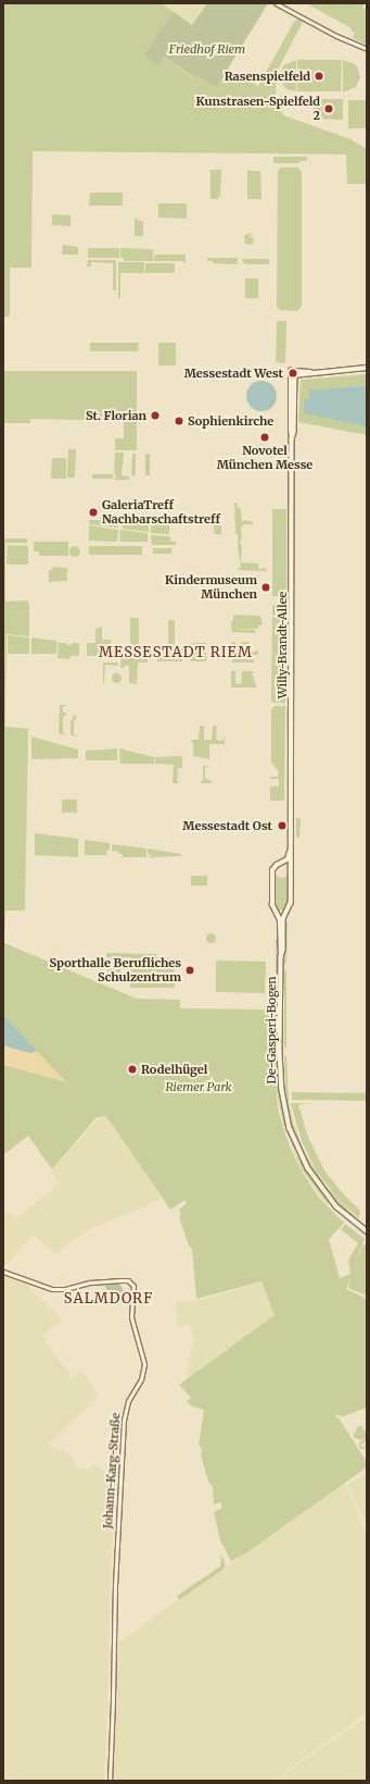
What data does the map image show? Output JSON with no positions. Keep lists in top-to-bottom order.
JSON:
{
  "streets": {
    "main road": ["Willy-Brandt-Allee", "De-Gasperi-Bogen"],
    "street": ["Johann-Karg-Straße"]
  },
  "crossings": [
    ["Willy-Brandt-Allee", "De-Gasperi-Bogen"]
  ],
  "districts": ["MESSESTADT RIEM", "SALMDORF"],
  "parks": ["Friedhof Riem", "Riemer Park"],
  "places": [
    "Rasenspielfeld",
    "Kunstrasen-Spielfeld 2",
    "Messestadt West",
    "St. Florian",
    "Sophienkirche",
    "Novotel München Messe",
    "GaleriaTreff Nachbarschaftstreff",
    "Kindermuseum München",
    "Messestadt Ost",
    "Sporthalle Berufliches Schulzentrum",
    "Rodelhügel"
  ]
}
